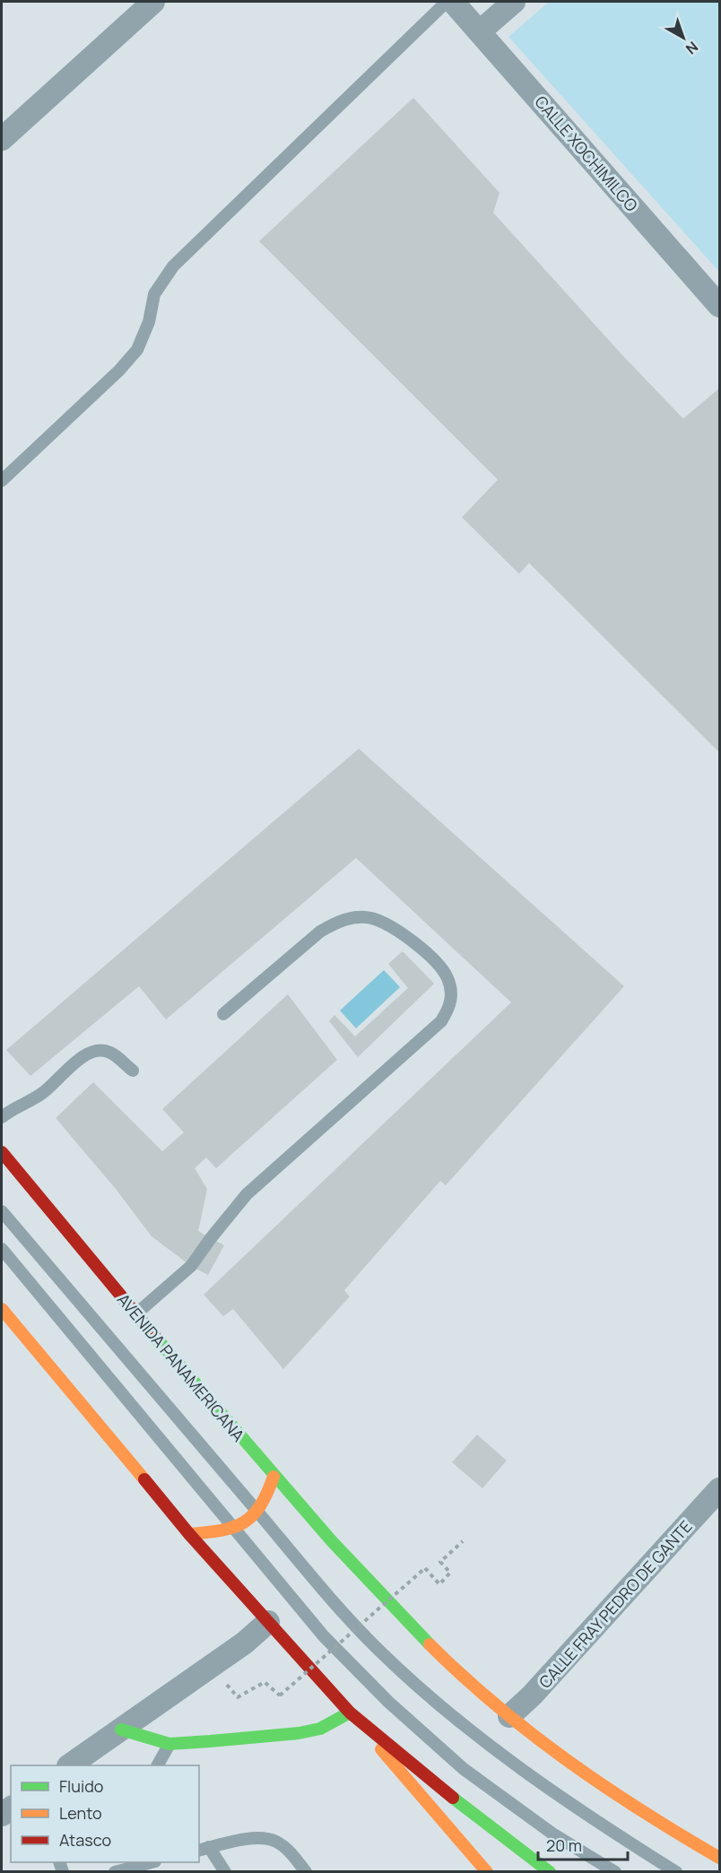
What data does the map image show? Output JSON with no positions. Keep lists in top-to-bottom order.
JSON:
{
  "streets": {
    "main road": ["AVENIDA PANAMERICANA"],
    "street": ["CALLE XOCHIMILCO", "CALLE FRAY PEDRO DE GANTE"]
  },
  "crossings": [
    ["AVENIDA PANAMERICANA", "CALLE FRAY PEDRO DE GANTE"]
  ],
  "legend": ["Fluido", "Lento", "Atasco"],
  "scale_bar": "20 m",
  "north": "bottom right"
}
